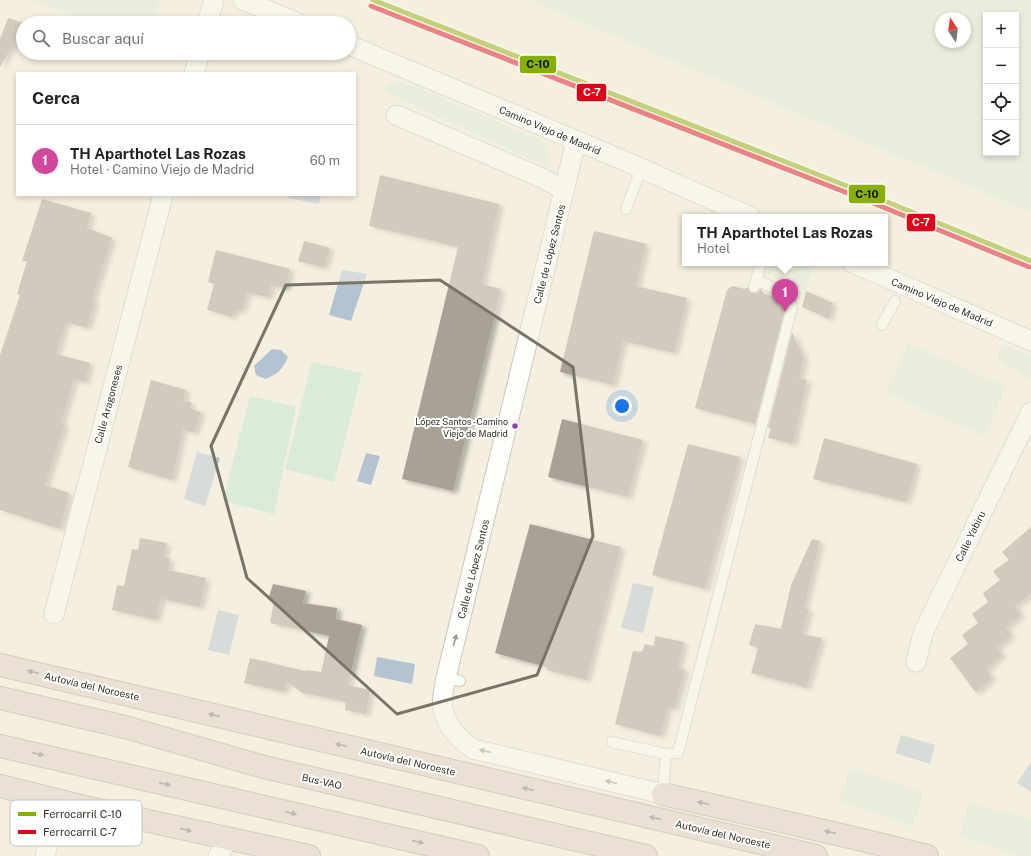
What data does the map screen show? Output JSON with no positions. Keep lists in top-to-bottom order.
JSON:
{
  "streets": {
    "highway": ["Autovía del Noroeste", "Bus-VAO"],
    "street": [
      "Camino Viejo de Madrid",
      "Calle de López Santos",
      "Calle Aragoneses",
      "Calle Yabiru"
    ]
  },
  "crossings": [
    ["Camino Viejo de Madrid", "Calle de López Santos"]
  ],
  "places": ["López Santos - Camino Viejo de Madrid"],
  "lines": ["rail line C-10", "rail line C-7"],
  "legend": ["Ferrocarril C-10", "Ferrocarril C-7"],
  "north": "top",
  "page": {
    "map_buttons": ["+", "−"],
    "search": "Buscar aquí",
    "heading": "Cerca",
    "list": [
      {
        "mark": "1",
        "name": "TH Aparthotel Las Rozas",
        "note": "Hotel · Camino Viejo de Madrid",
        "value": "60 m"
      }
    ],
    "popup": ["TH Aparthotel Las Rozas", "Hotel"],
    "pins": "1"
  }
}
